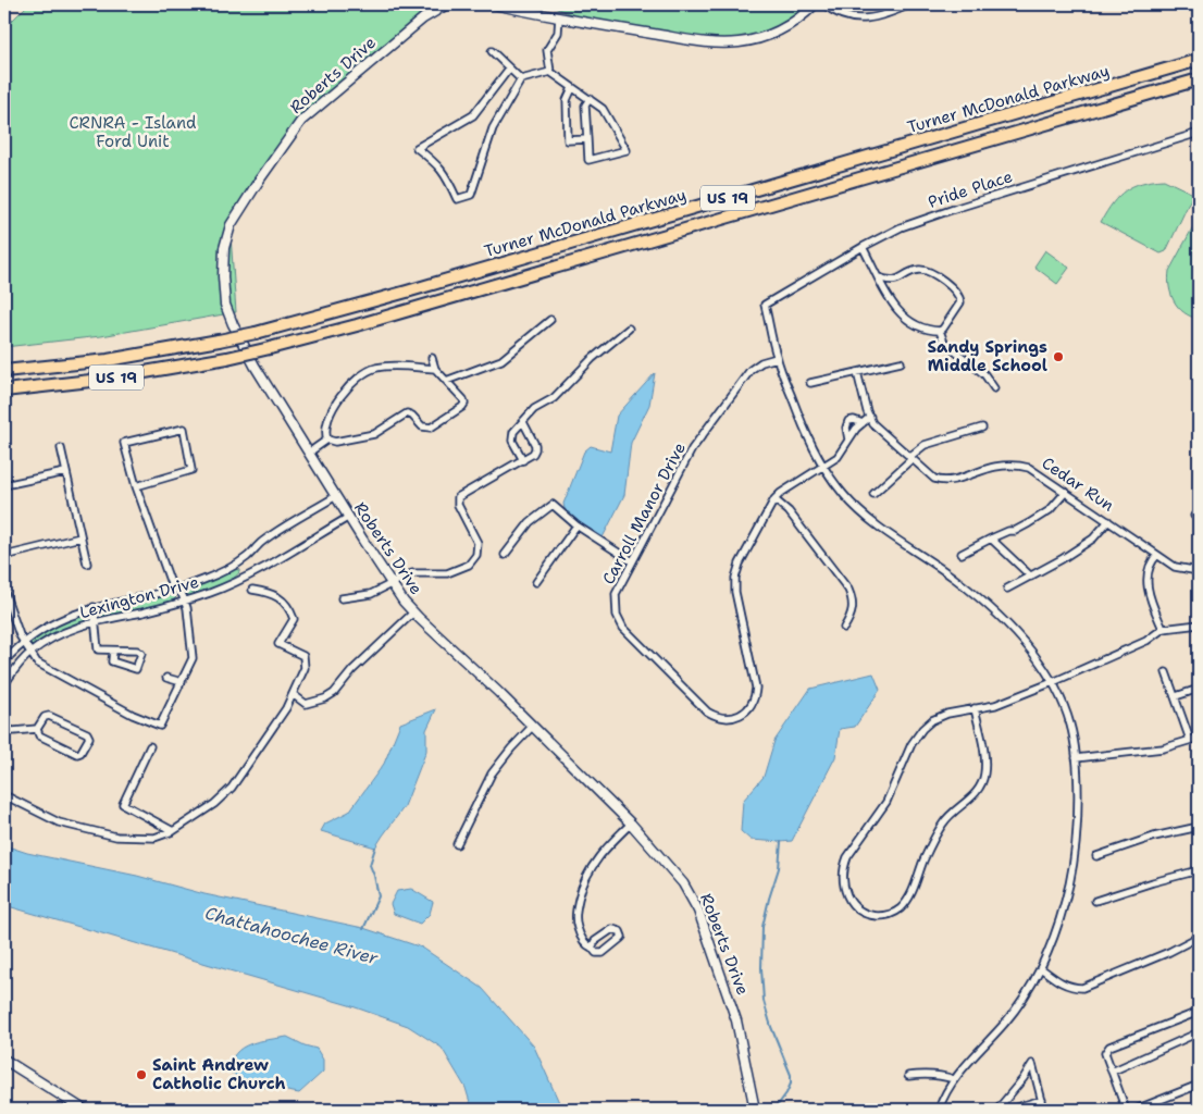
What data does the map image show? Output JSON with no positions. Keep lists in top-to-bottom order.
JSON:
{
  "streets": {
    "highway": ["Turner McDonald Parkway", "US 19"],
    "street": [
      "Roberts Drive",
      "Pride Place",
      "Cedar Run",
      "Carroll Manor Drive",
      "Lexington Drive"
    ]
  },
  "crossings": [
    ["Roberts Drive", "Lexington Drive"],
    ["Pride Place", "Carroll Manor Drive"]
  ],
  "water": ["Chattahoochee River"],
  "parks": ["CRNRA - Island Ford Unit"],
  "places": ["Sandy Springs Middle School", "Saint Andrew Catholic Church"]
}
